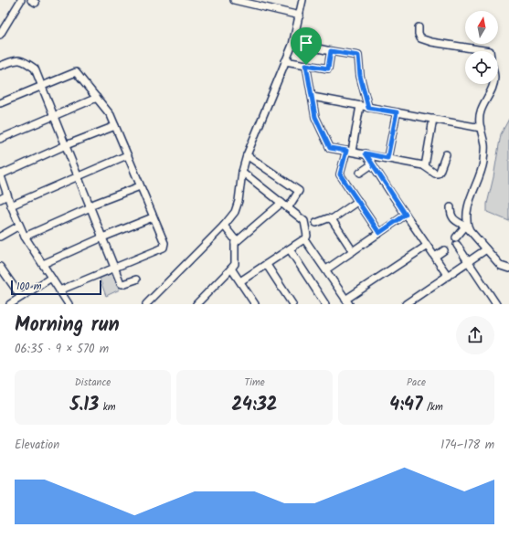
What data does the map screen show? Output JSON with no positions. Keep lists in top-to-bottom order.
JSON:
{
  "scale_bar": "100 m",
  "north": "top",
  "page": {
    "scale": "100 m",
    "heading": ["Morning run", "06:35 · 9 × 570 m"],
    "stats": [
      ["Distance", "5.13 km"],
      ["Time", "24:32"],
      ["Pace", "4:47 /km"]
    ],
    "chart": ["Elevation", "174–178 m"]
  }
}
